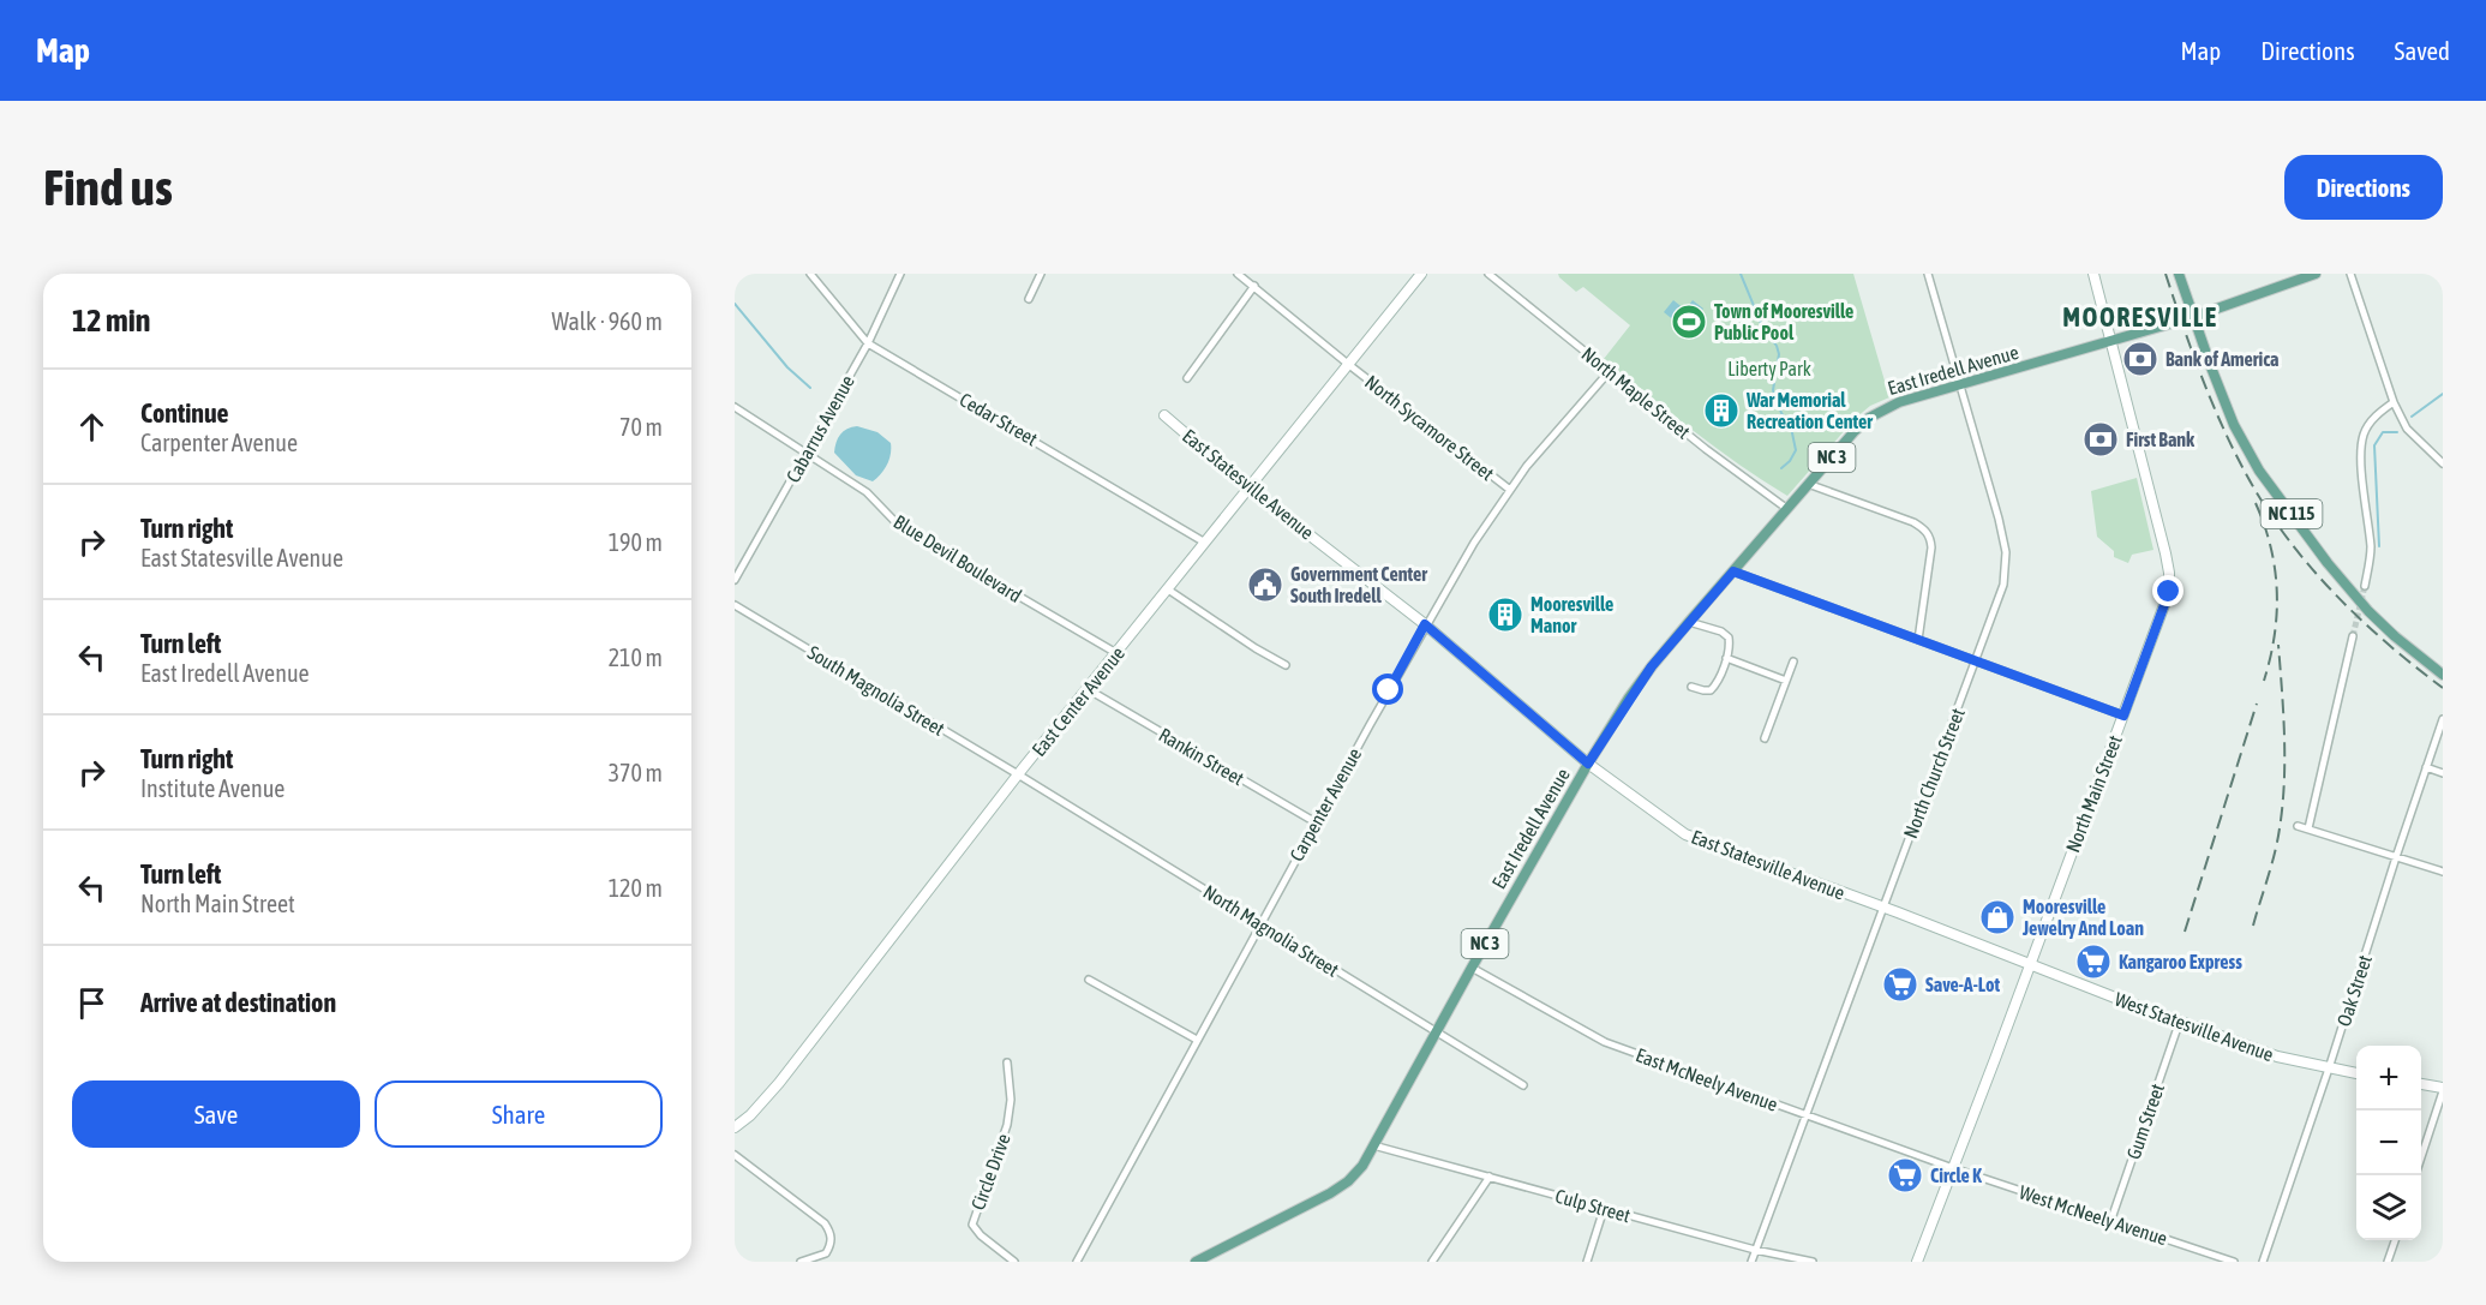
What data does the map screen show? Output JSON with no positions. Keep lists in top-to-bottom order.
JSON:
{
  "streets": {
    "main road": ["East Iredell Avenue", "NC 3", "NC 115"],
    "street": [
      "North Maple Street",
      "Cedar Street",
      "North Sycamore Street",
      "Cabarrus Avenue",
      "East Statesville Avenue",
      "Blue Devil Boulevard",
      "South Magnolia Street",
      "East Center Avenue",
      "Rankin Street",
      "North Church Street",
      "North Main Street",
      "Carpenter Avenue",
      "North Magnolia Street",
      "Oak Street",
      "West Statesville Avenue",
      "East McNeely Avenue",
      "Gum Street",
      "Circle Drive",
      "Culp Street",
      "West McNeely Avenue"
    ]
  },
  "crossings": [
    ["East Iredell Avenue", "North Maple Street"],
    ["East Iredell Avenue", "NC 3"],
    ["East Iredell Avenue", "East Statesville Avenue"],
    ["East Iredell Avenue", "North Church Street"],
    ["East Iredell Avenue", "North Main Street"],
    ["East Iredell Avenue", "North Magnolia Street"],
    ["East Iredell Avenue", "East McNeely Avenue"],
    ["East Iredell Avenue", "Culp Street"],
    ["North Maple Street", "Carpenter Avenue"],
    ["Cedar Street", "Cabarrus Avenue"],
    ["Cedar Street", "East Center Avenue"],
    ["North Sycamore Street", "East Center Avenue"],
    ["North Sycamore Street", "Carpenter Avenue"],
    ["Cabarrus Avenue", "Blue Devil Boulevard"],
    ["NC 3", "NC 115"],
    ["NC 3", "North Main Street"],
    ["East Statesville Avenue", "East Center Avenue"],
    ["East Statesville Avenue", "North Church Street"],
    ["East Statesville Avenue", "North Main Street"],
    ["East Statesville Avenue", "Carpenter Avenue"],
    ["East Statesville Avenue", "West Statesville Avenue"],
    ["Blue Devil Boulevard", "East Center Avenue"],
    ["South Magnolia Street", "East Center Avenue"],
    ["South Magnolia Street", "North Magnolia Street"],
    ["East Center Avenue", "Rankin Street"],
    ["East Center Avenue", "North Magnolia Street"],
    ["Rankin Street", "Carpenter Avenue"],
    ["North Church Street", "East McNeely Avenue"],
    ["North Church Street", "Culp Street"],
    ["North Main Street", "West Statesville Avenue"],
    ["North Main Street", "East McNeely Avenue"],
    ["North Main Street", "West McNeely Avenue"],
    ["Carpenter Avenue", "North Magnolia Street"],
    ["Oak Street", "West Statesville Avenue"],
    ["West Statesville Avenue", "Gum Street"],
    ["East McNeely Avenue", "West McNeely Avenue"],
    ["Gum Street", "West McNeely Avenue"]
  ],
  "districts": ["MOORESVILLE"],
  "parks": ["Liberty Park"],
  "places": {
    "sports": ["Town of Mooresville Public Pool"],
    "bank": ["Bank of America", "First Bank"],
    "building": ["War Memorial Recreation Center", "Mooresville Manor"],
    "public building": ["Government Center South Iredell"],
    "shop": ["Mooresville Jewelry And Loan"],
    "supermarket": ["Kangaroo Express", "Save-A-Lot", "Circle K"]
  },
  "page": {
    "header": "Map",
    "nav": ["Map", "Directions", "Saved"],
    "buttons": [
      "Directions",
      ["Save", "Share"]
    ],
    "title": "Find us",
    "heading": ["12 min", "Walk · 960 m"],
    "list": [
      ["Continue", "Carpenter Avenue", "70 m"],
      ["Turn right", "East Statesville Avenue", "190 m"],
      ["Turn left", "East Iredell Avenue", "210 m"],
      ["Turn right", "Institute Avenue", "370 m"],
      ["Turn left", "North Main Street", "120 m"],
      "Arrive at destination"
    ],
    "map_buttons": ["+", "−"]
  }
}
